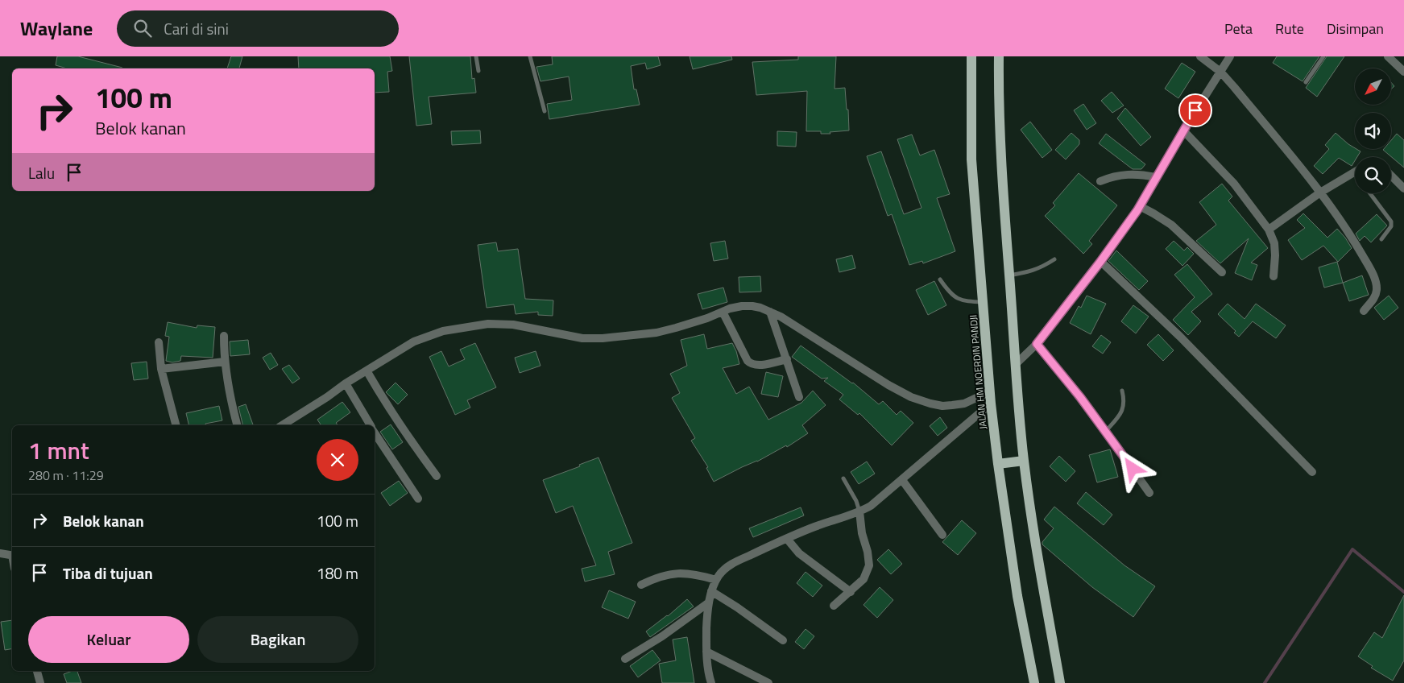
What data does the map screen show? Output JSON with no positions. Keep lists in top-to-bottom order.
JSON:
{
  "streets": {
    "main road": ["JALAN HM NOERDIN PANDJI"]
  },
  "north": "bottom left",
  "page": {
    "header": "Waylane",
    "search": "Cari di sini",
    "nav": ["Peta", "Rute", "Disimpan"],
    "turn": ["100 m", "Belok kanan"],
    "then": "Lalu",
    "heading": ["1 mnt", "280 m · 11:29"],
    "list": [
      {
        "name": "Belok kanan",
        "value": "100 m"
      },
      {
        "name": "Tiba di tujuan",
        "value": "180 m"
      }
    ],
    "buttons": ["Keluar", "Bagikan"]
  }
}
